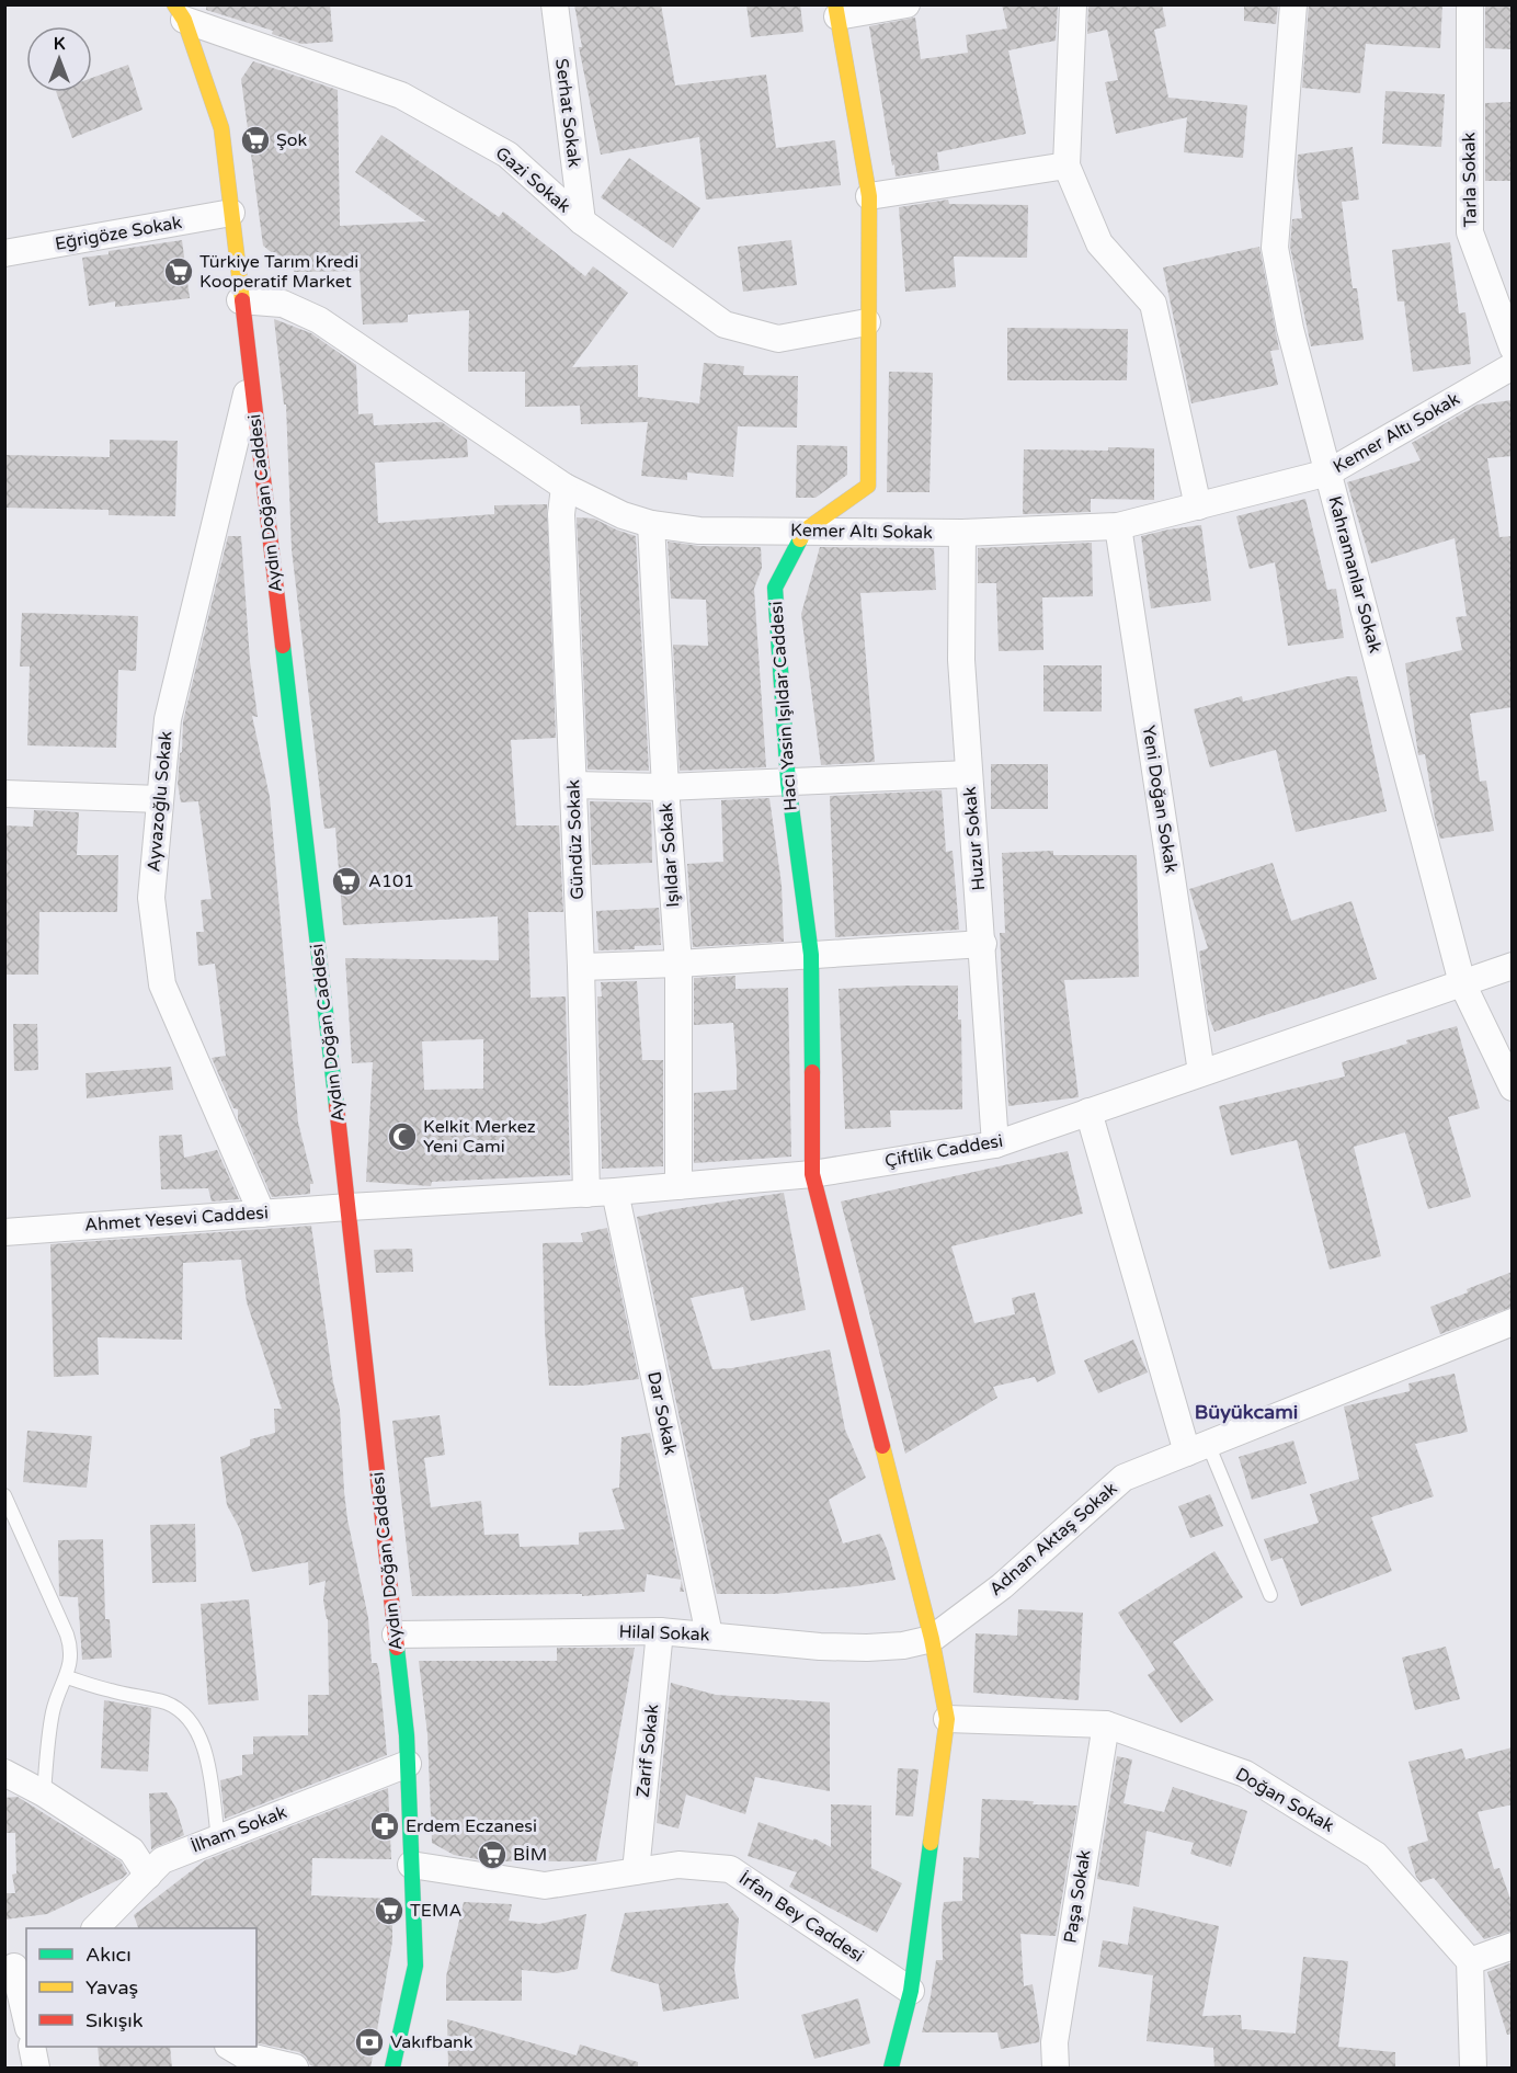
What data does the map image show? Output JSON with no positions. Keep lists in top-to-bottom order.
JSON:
{
  "streets": {
    "street": [
      "Serhat Sokak",
      "Gazi Sokak",
      "Tarla Sokak",
      "Eğrigöze Sokak",
      "Kemer Altı Sokak",
      "Aydın Doğan Caddesi",
      "Kahramanlar Sokak",
      "Hacı Yasin Işıldar Caddesi",
      "Yeni Doğan Sokak",
      "Ayvazoğlu Sokak",
      "Huzur Sokak",
      "Gündüz Sokak",
      "Işıldar Sokak",
      "Çiftlik Caddesi",
      "Ahmet Yesevi Caddesi",
      "Dar Sokak",
      "Adnan Aktaş Sokak",
      "Hilal Sokak",
      "Zarif Sokak",
      "Doğan Sokak",
      "İlham Sokak",
      "Paşa Sokak",
      "İrfan Bey Caddesi"
    ]
  },
  "crossings": [
    ["Serhat Sokak", "Gazi Sokak"],
    ["Gazi Sokak", "Aydın Doğan Caddesi"],
    ["Gazi Sokak", "Hacı Yasin Işıldar Caddesi"],
    ["Eğrigöze Sokak", "Aydın Doğan Caddesi"],
    ["Kemer Altı Sokak", "Aydın Doğan Caddesi"],
    ["Kemer Altı Sokak", "Kahramanlar Sokak"],
    ["Kemer Altı Sokak", "Hacı Yasin Işıldar Caddesi"],
    ["Kemer Altı Sokak", "Yeni Doğan Sokak"],
    ["Kemer Altı Sokak", "Huzur Sokak"],
    ["Kemer Altı Sokak", "Gündüz Sokak"],
    ["Kemer Altı Sokak", "Işıldar Sokak"],
    ["Aydın Doğan Caddesi", "Ayvazoğlu Sokak"],
    ["Aydın Doğan Caddesi", "Çiftlik Caddesi"],
    ["Aydın Doğan Caddesi", "Ahmet Yesevi Caddesi"],
    ["Aydın Doğan Caddesi", "Hilal Sokak"],
    ["Aydın Doğan Caddesi", "İlham Sokak"],
    ["Aydın Doğan Caddesi", "İrfan Bey Caddesi"],
    ["Kahramanlar Sokak", "Çiftlik Caddesi"],
    ["Hacı Yasin Işıldar Caddesi", "Çiftlik Caddesi"],
    ["Hacı Yasin Işıldar Caddesi", "Adnan Aktaş Sokak"],
    ["Hacı Yasin Işıldar Caddesi", "Hilal Sokak"],
    ["Hacı Yasin Işıldar Caddesi", "Doğan Sokak"],
    ["Hacı Yasin Işıldar Caddesi", "İrfan Bey Caddesi"],
    ["Yeni Doğan Sokak", "Çiftlik Caddesi"],
    ["Ayvazoğlu Sokak", "Ahmet Yesevi Caddesi"],
    ["Huzur Sokak", "Çiftlik Caddesi"],
    ["Gündüz Sokak", "Çiftlik Caddesi"],
    ["Işıldar Sokak", "Çiftlik Caddesi"],
    ["Çiftlik Caddesi", "Ahmet Yesevi Caddesi"],
    ["Çiftlik Caddesi", "Dar Sokak"],
    ["Dar Sokak", "Hilal Sokak"],
    ["Adnan Aktaş Sokak", "Hilal Sokak"],
    ["Hilal Sokak", "Zarif Sokak"],
    ["Zarif Sokak", "İrfan Bey Caddesi"],
    ["Doğan Sokak", "Paşa Sokak"]
  ],
  "districts": ["Büyükcami"],
  "places": {
    "supermarket": [
      "Şok",
      "Türkiye Tarım Kredi Kooperatif Market",
      "A101",
      "BİM",
      "TEMA"
    ],
    "mosque": ["Kelkit Merkez Yeni Cami"],
    "pharmacy": ["Erdem Eczanesi"],
    "bank": ["Vakıfbank"]
  },
  "legend": ["Akıcı", "Yavaş", "Sıkışık"],
  "north": "top"
}
